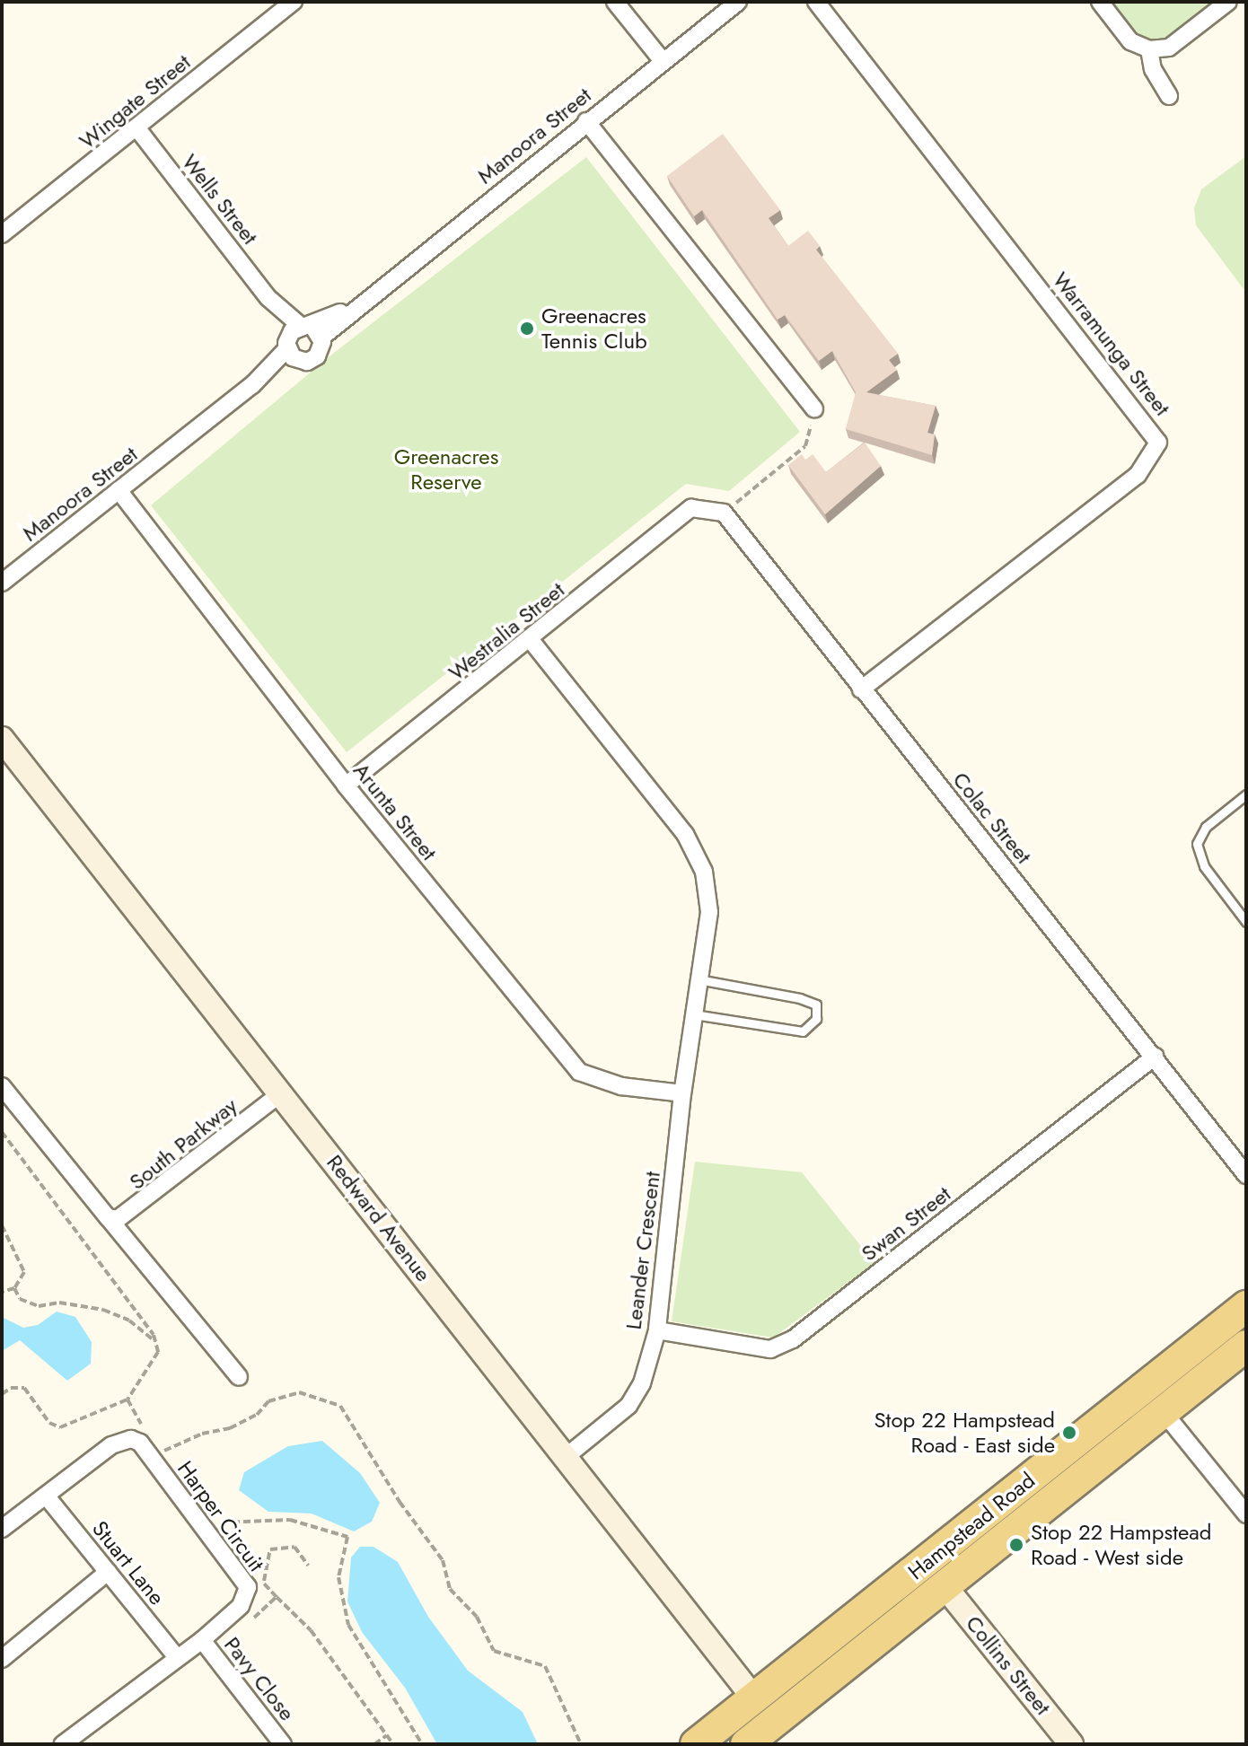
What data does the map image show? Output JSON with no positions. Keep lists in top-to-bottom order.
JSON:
{
  "streets": {
    "highway": ["Hampstead Road"],
    "street": [
      "Wingate Street",
      "Manoora Street",
      "Wells Street",
      "Warramunga Street",
      "Westralia Street",
      "Arunta Street",
      "Colac Street",
      "South Parkway",
      "Redward Avenue",
      "Swan Street",
      "Leander Crescent",
      "Harper Circuit",
      "Stuart Lane",
      "Collins Street",
      "Pavy Close"
    ]
  },
  "crossings": [
    ["Wingate Street", "Wells Street"],
    ["Manoora Street", "Wells Street"],
    ["Manoora Street", "Arunta Street"],
    ["Warramunga Street", "Colac Street"],
    ["Westralia Street", "Arunta Street"],
    ["Westralia Street", "Colac Street"],
    ["Westralia Street", "Leander Crescent"],
    ["Arunta Street", "Leander Crescent"],
    ["Colac Street", "Swan Street"],
    ["South Parkway", "Redward Avenue"],
    ["Redward Avenue", "Leander Crescent"],
    ["Redward Avenue", "Hampstead Road"],
    ["Swan Street", "Leander Crescent"],
    ["Harper Circuit", "Stuart Lane"],
    ["Harper Circuit", "Pavy Close"],
    ["Hampstead Road", "Collins Street"]
  ],
  "parks": ["Greenacres Reserve"],
  "places": ["Greenacres Tennis Club", "Stop 22 Hampstead Road - East side", "Stop 22 Hampstead Road - West side"]
}
